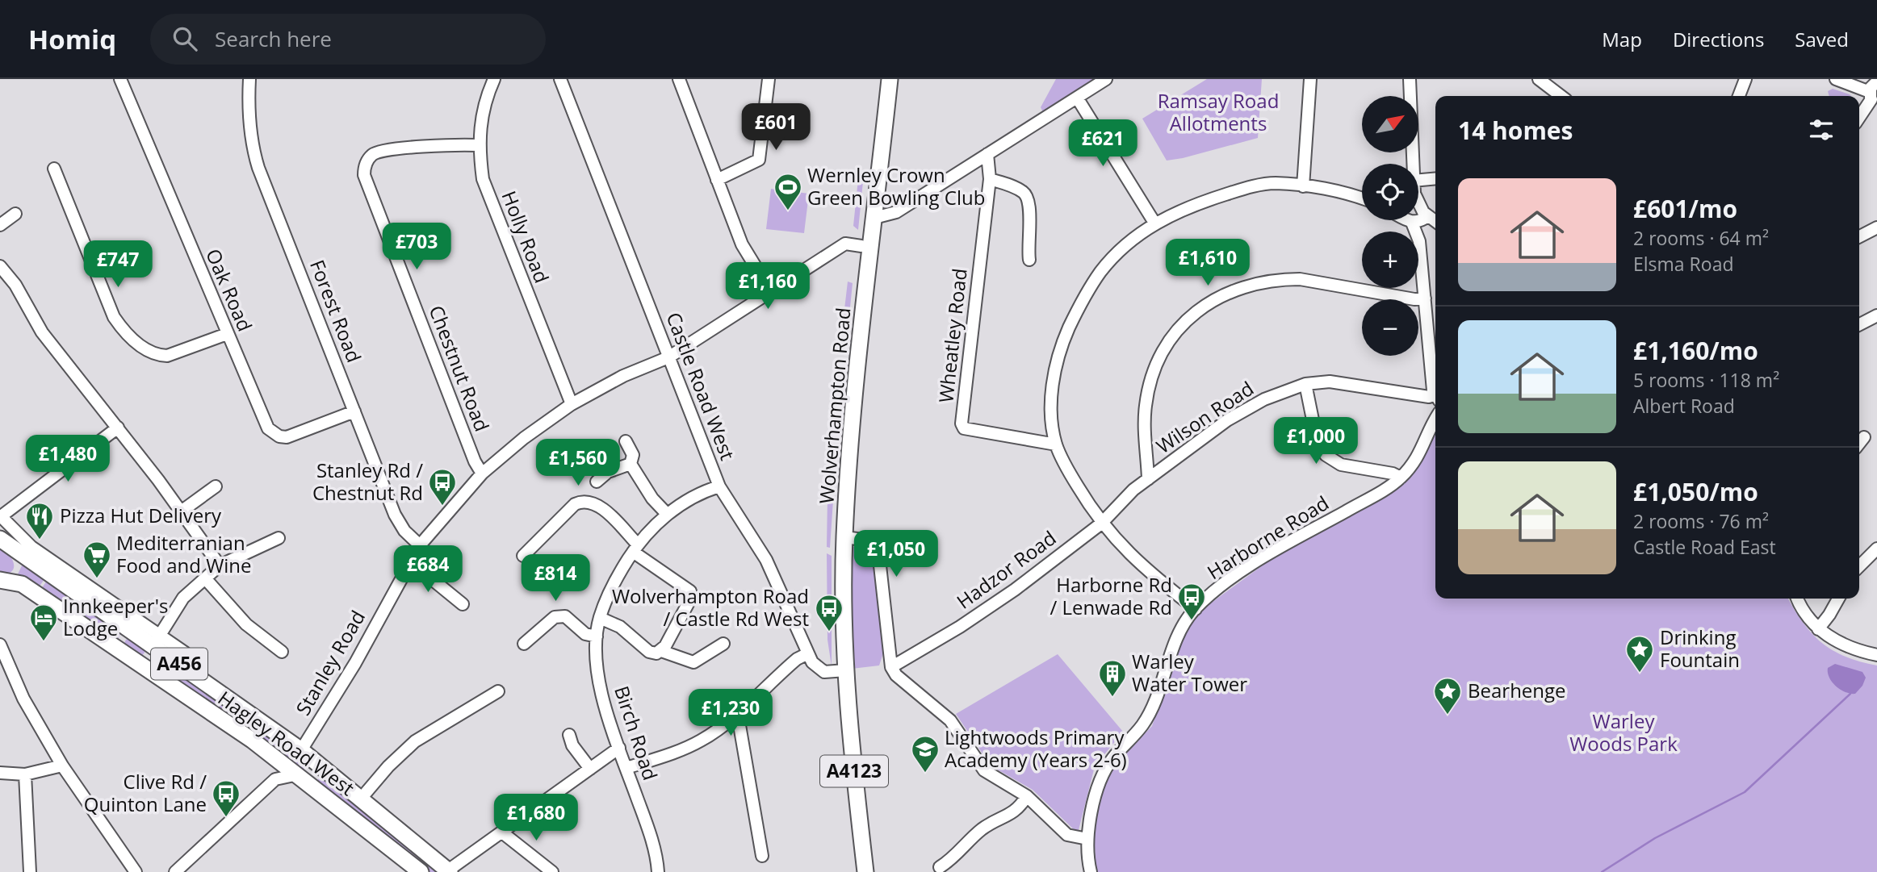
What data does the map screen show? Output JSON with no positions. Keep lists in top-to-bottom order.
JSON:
{
  "streets": {
    "highway": [
      "Wolverhampton Road",
      "A456",
      "Hagley Road West",
      "A4123"
    ],
    "street": [
      "Holly Road",
      "Oak Road",
      "Forest Road",
      "Wheatley Road",
      "Chestnut Road",
      "Castle Road West",
      "Wilson Road",
      "Harborne Road",
      "Hadzor Road",
      "Stanley Road",
      "Birch Road"
    ]
  },
  "crossings": [
    ["Holly Road", "Chestnut Road"],
    ["Holly Road", "Stanley Road"],
    ["Oak Road", "Forest Road"],
    ["Forest Road", "Stanley Road"],
    ["Chestnut Road", "Stanley Road"],
    ["Castle Road West", "Wolverhampton Road"],
    ["Castle Road West", "Stanley Road"],
    ["Castle Road West", "Birch Road"],
    ["Wolverhampton Road", "Stanley Road"],
    ["Wilson Road", "Hadzor Road"],
    ["Stanley Road", "Hagley Road West"],
    ["A456", "Hagley Road West"]
  ],
  "parks": ["Ramsay Road Allotments", "Warley Woods Park"],
  "places": {
    "sports": ["Wernley Crown Green Bowling Club"],
    "bus stop": [
      "Stanley Rd / Chestnut Rd",
      "Harborne Rd / Lenwade Rd",
      "Wolverhampton Road / Castle Rd West",
      "Clive Rd / Quinton Lane"
    ],
    "restaurant": ["Pizza Hut Delivery"],
    "supermarket": ["Mediterranian Food and Wine"],
    "hotel": ["Innkeeper's Lodge"],
    "place": ["Drinking Fountain", "Bearhenge"],
    "building": ["Warley Water Tower"],
    "school or university": ["Lightwoods Primary Academy (Years 2-6)"]
  },
  "north": "top right",
  "page": {
    "header": "Homiq",
    "search": "Search here",
    "nav": ["Map", "Directions", "Saved"],
    "map_buttons": ["+", "−"],
    "heading": "14 homes",
    "price": [
      "£601",
      "£621",
      "£703",
      "£1,610",
      "£747",
      "£1,160",
      "£1,000",
      "£1,480",
      "£1,560",
      "£1,050",
      "£684",
      "£814",
      "£1,230",
      "£1,680"
    ],
    "list": [
      {
        "name": "£601/mo",
        "note": "2 rooms · 64 m² · Elsma Road"
      },
      {
        "name": "£1,160/mo",
        "note": "5 rooms · 118 m² · Albert Road"
      },
      {
        "name": "£1,050/mo",
        "note": "2 rooms · 76 m² · Castle Road East"
      }
    ]
  }
}
